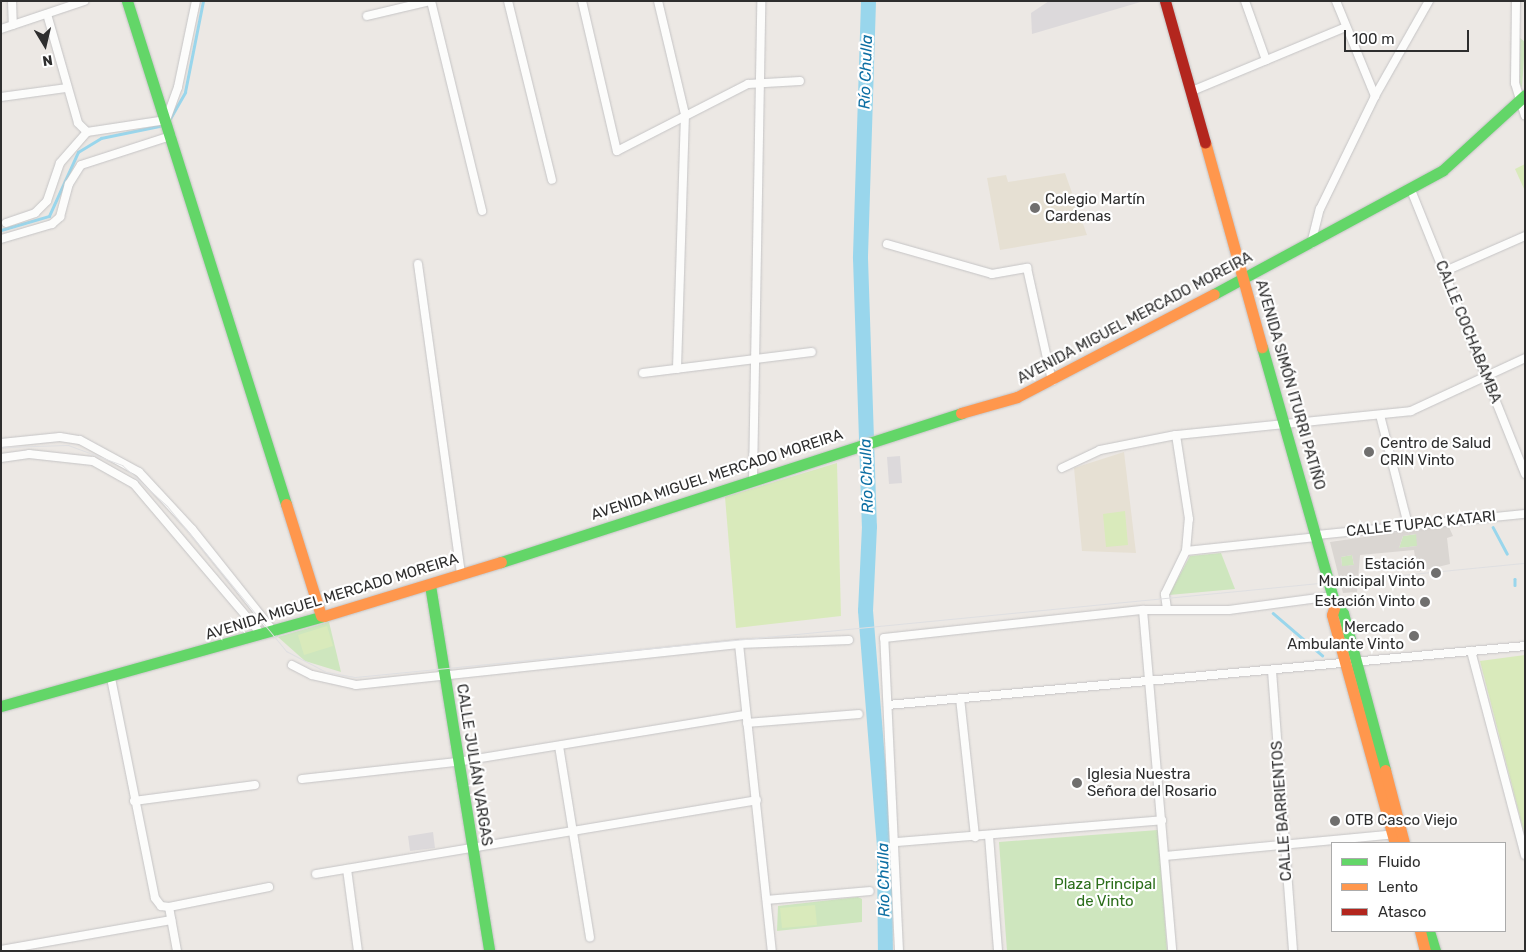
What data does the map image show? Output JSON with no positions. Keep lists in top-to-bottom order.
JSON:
{
  "streets": {
    "main road": ["AVENIDA MIGUEL MERCADO MOREIRA", "AVENIDA SIMÓN ITURRI PATIÑO", "CALLE JULIÁN VARGAS"],
    "street": ["CALLE COCHABAMBA", "CALLE TUPAC KATARI", "CALLE BARRIENTOS"]
  },
  "crossings": [
    ["AVENIDA MIGUEL MERCADO MOREIRA", "CALLE COCHABAMBA"],
    ["AVENIDA MIGUEL MERCADO MOREIRA", "AVENIDA SIMÓN ITURRI PATIÑO"],
    ["AVENIDA MIGUEL MERCADO MOREIRA", "CALLE JULIÁN VARGAS"],
    ["AVENIDA SIMÓN ITURRI PATIÑO", "CALLE TUPAC KATARI"]
  ],
  "water": ["Río Chulla"],
  "parks": ["Plaza Principal de Vinto"],
  "places": [
    "Colegio Martín Cardenas",
    "Centro de Salud CRIN Vinto",
    "Estación Municipal Vinto",
    "Estación Vinto",
    "Mercado Ambulante Vinto",
    "Iglesia Nuestra Señora del Rosario",
    "OTB Casco Viejo"
  ],
  "legend": ["Fluido", "Lento", "Atasco"],
  "scale_bar": "100 m",
  "north": "bottom"
}
